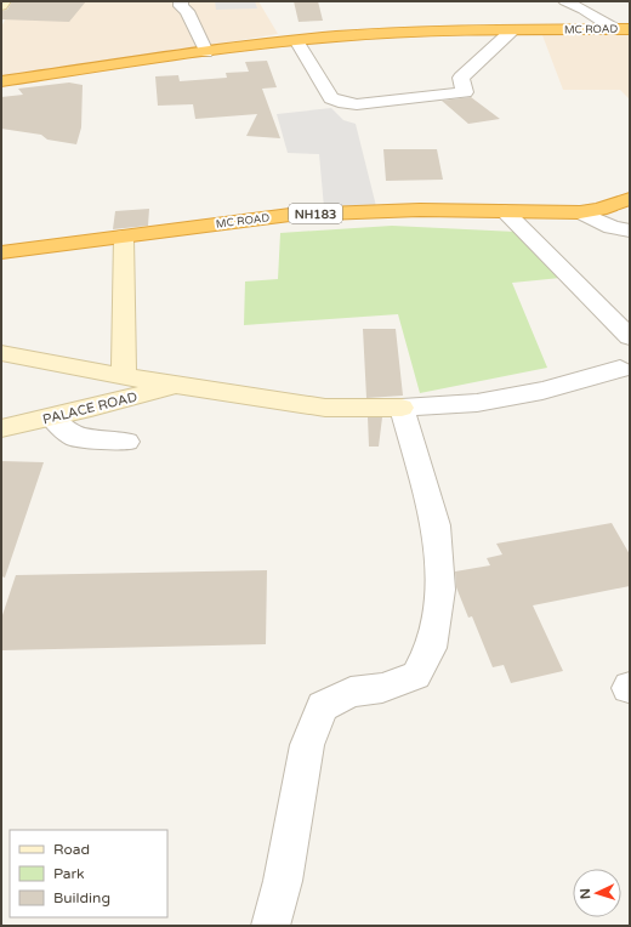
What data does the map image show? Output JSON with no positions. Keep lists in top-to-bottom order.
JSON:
{
  "streets": {
    "highway": ["MC ROAD", "NH183"],
    "main road": ["PALACE ROAD"]
  },
  "legend": ["Road", "Park", "Building"],
  "north": "left"
}
